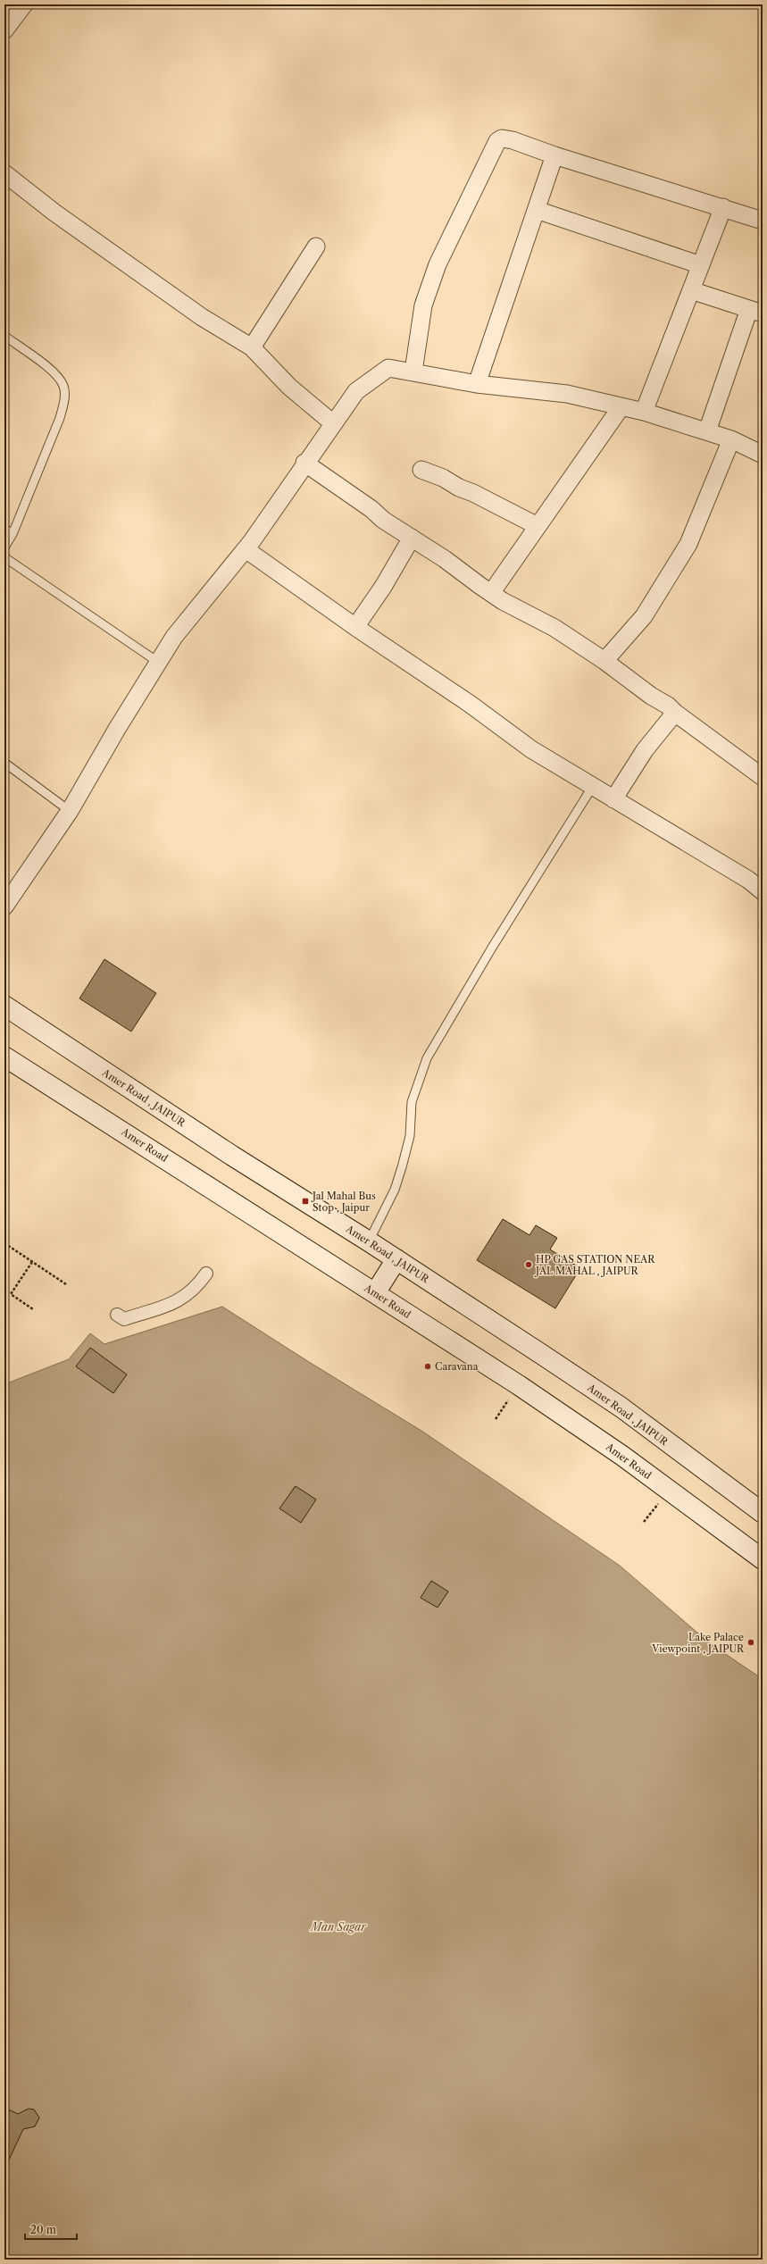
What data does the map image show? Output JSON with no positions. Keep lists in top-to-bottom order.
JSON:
{
  "streets": {
    "main road": ["Amer Road , JAIPUR", "Amer Road"]
  },
  "water": ["Man Sagar"],
  "places": {
    "transit": ["Jal Mahal Bus Stop , Jaipur"],
    "other": ["HP GAS STATION NEAR JAL MAHAL , JAIPUR", "Caravana", "Lake Palace Viewpoint , JAIPUR"]
  },
  "scale_bar": "20 m"
}
